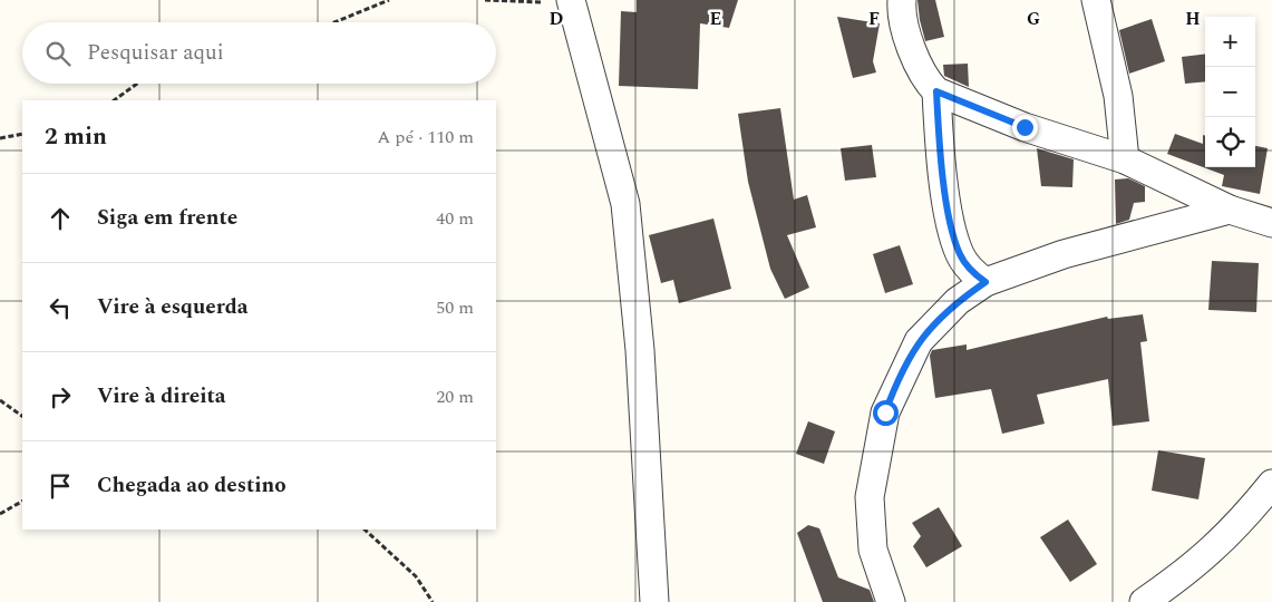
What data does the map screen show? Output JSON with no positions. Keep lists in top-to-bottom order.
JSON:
{
  "page": {
    "map_buttons": ["+", "−"],
    "search": "Pesquisar aqui",
    "heading": ["2 min", "A pé · 110 m"],
    "list": [
      ["Siga em frente", "40 m"],
      ["Vire à esquerda", "50 m"],
      ["Vire à direita", "20 m"],
      "Chegada ao destino"
    ]
  },
  "grid": {
    "columns": [
      "D",
      "E",
      "F",
      "G",
      "H"
    ]
  }
}
